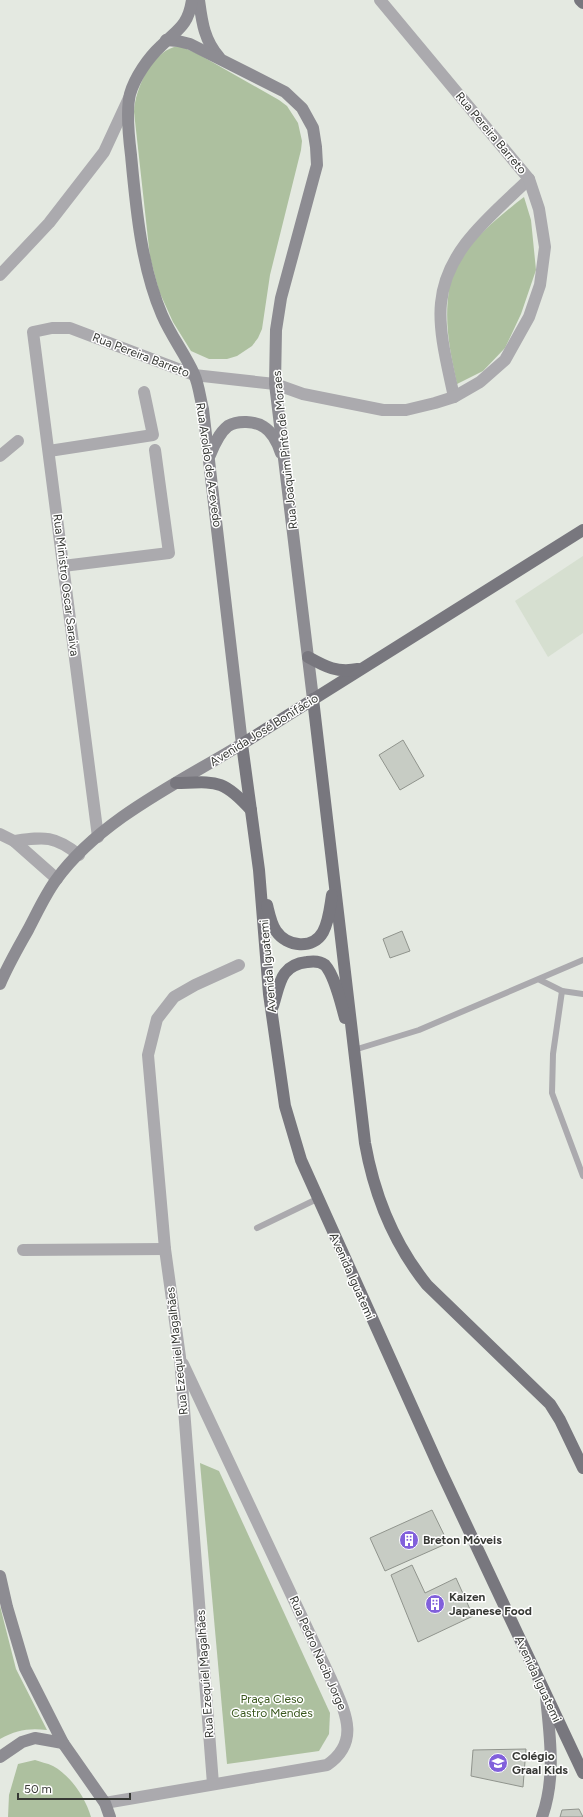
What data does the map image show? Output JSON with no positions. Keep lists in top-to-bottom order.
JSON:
{
  "streets": {
    "main road": [
      "Rua Joaquim Pinto de Moraes",
      "Rua Aroldo de Azevedo",
      "Avenida José Bonifácio",
      "Avenida Iguatemi"
    ],
    "street": [
      "Rua Pereira Barreto",
      "Rua Ministro Oscar Saraiva",
      "Rua Ezequiel Magalhães",
      "Rua Pedro Nacib Jorge"
    ]
  },
  "crossings": [
    ["Rua Pereira Barreto", "Rua Joaquim Pinto de Moraes"],
    ["Rua Pereira Barreto", "Rua Aroldo de Azevedo"],
    ["Rua Pereira Barreto", "Rua Ministro Oscar Saraiva"],
    ["Rua Joaquim Pinto de Moraes", "Rua Aroldo de Azevedo"],
    ["Rua Joaquim Pinto de Moraes", "Avenida José Bonifácio"],
    ["Rua Aroldo de Azevedo", "Avenida José Bonifácio"],
    ["Rua Aroldo de Azevedo", "Avenida Iguatemi"],
    ["Rua Ministro Oscar Saraiva", "Avenida José Bonifácio"],
    ["Avenida José Bonifácio", "Avenida Iguatemi"],
    ["Rua Ezequiel Magalhães", "Rua Pedro Nacib Jorge"]
  ],
  "parks": ["Praça Cleso Castro Mendes"],
  "places": {
    "building": ["Breton Móveis", "Kaizen Japanese Food"],
    "school or university": ["Colégio Graal Kids"]
  },
  "scale_bar": "50 m"
}
